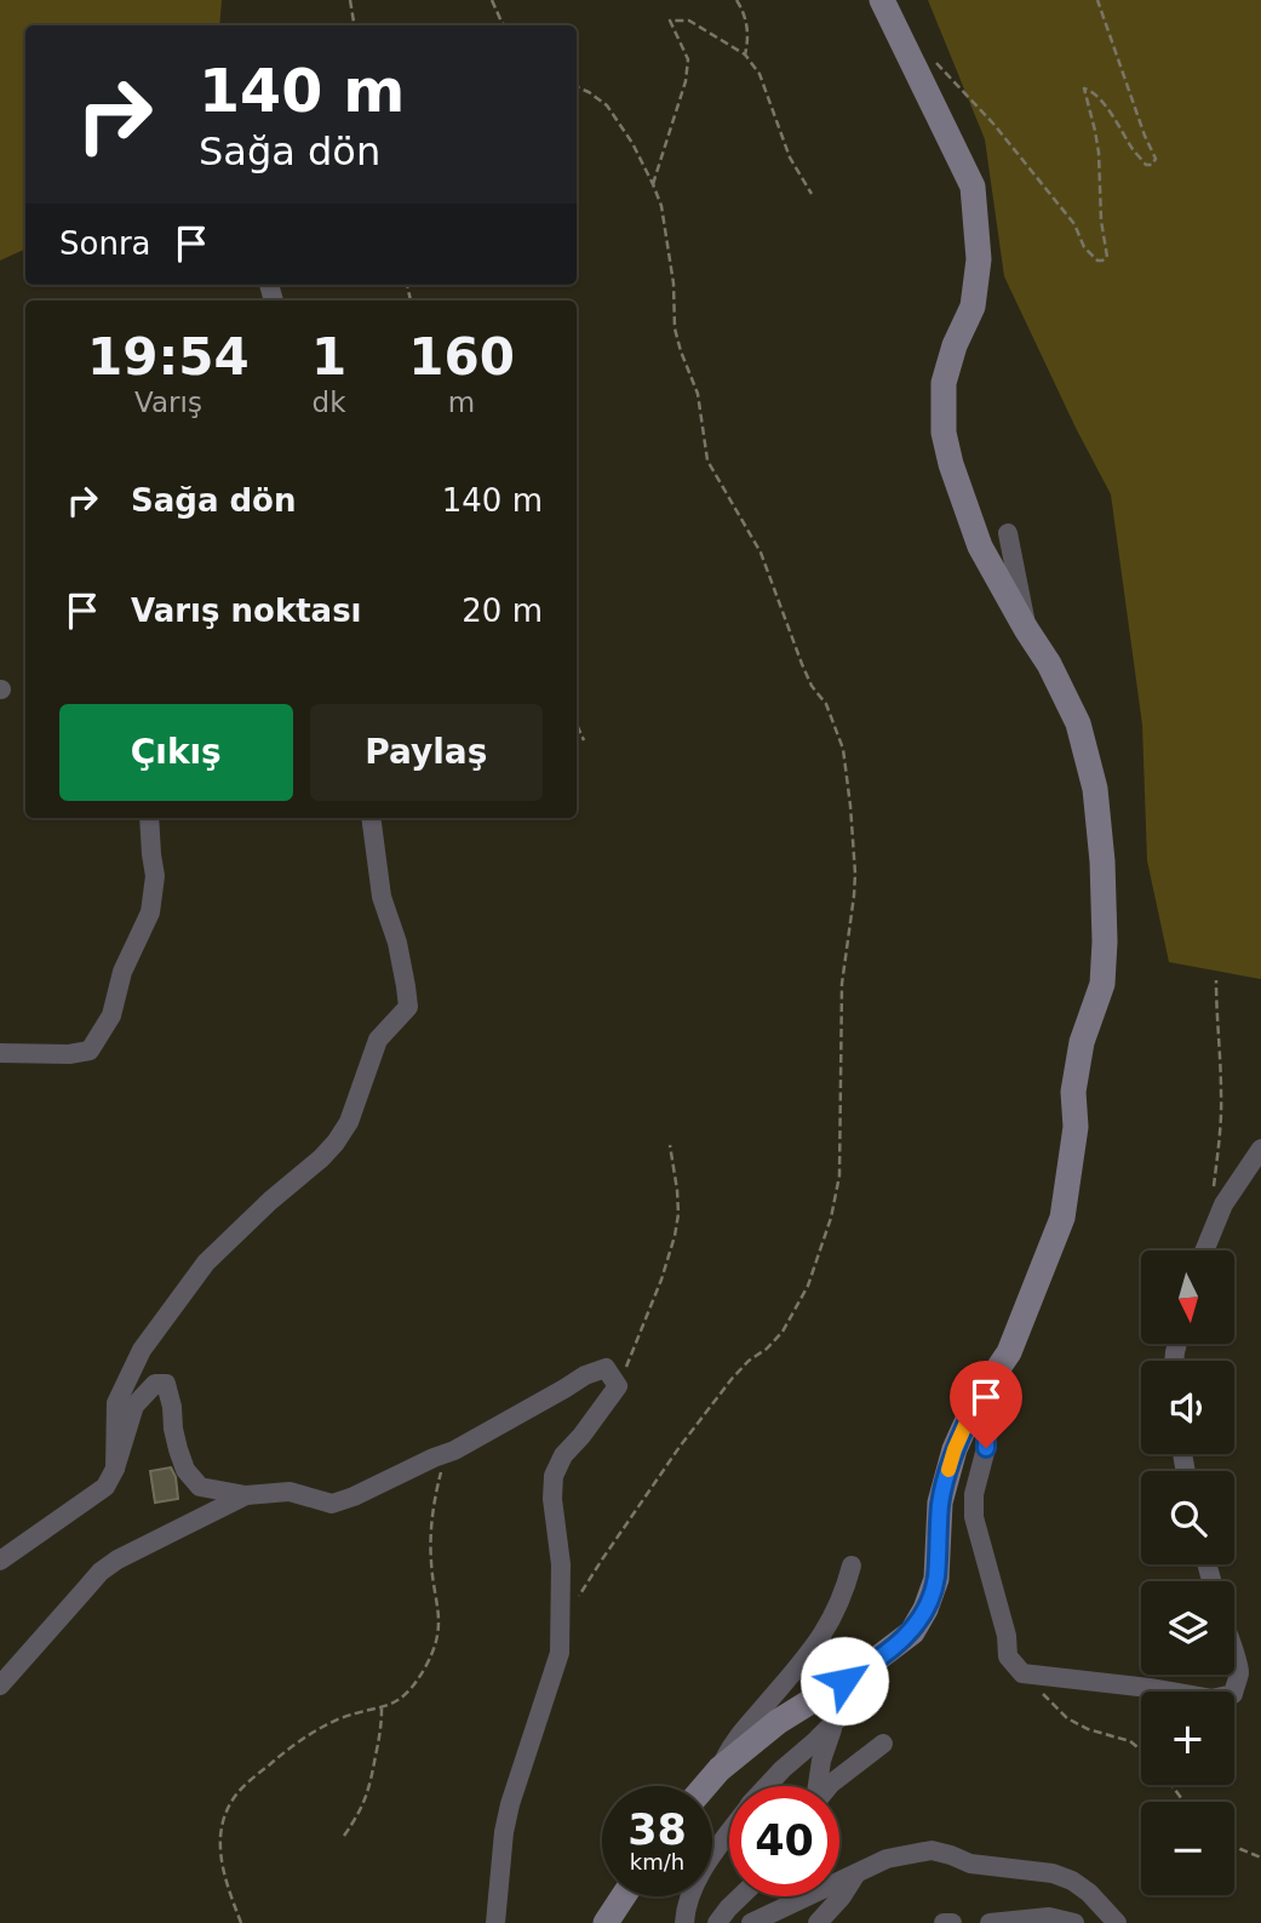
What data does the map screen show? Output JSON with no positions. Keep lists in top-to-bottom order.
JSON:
{
  "north": "bottom",
  "page": {
    "turn": ["140 m", "Sağa dön"],
    "then": "Sonra",
    "eta": [
      "19:54",
      "Varış",
      "1",
      "dk",
      "160",
      "m"
    ],
    "list": [
      {
        "name": "Sağa dön",
        "value": "140 m"
      },
      {
        "name": "Varış noktası",
        "value": "20 m"
      }
    ],
    "buttons": ["Çıkış", "Paylaş"],
    "map_buttons": ["+", "−"],
    "speed": "38 km/h",
    "limit": "40"
  }
}
